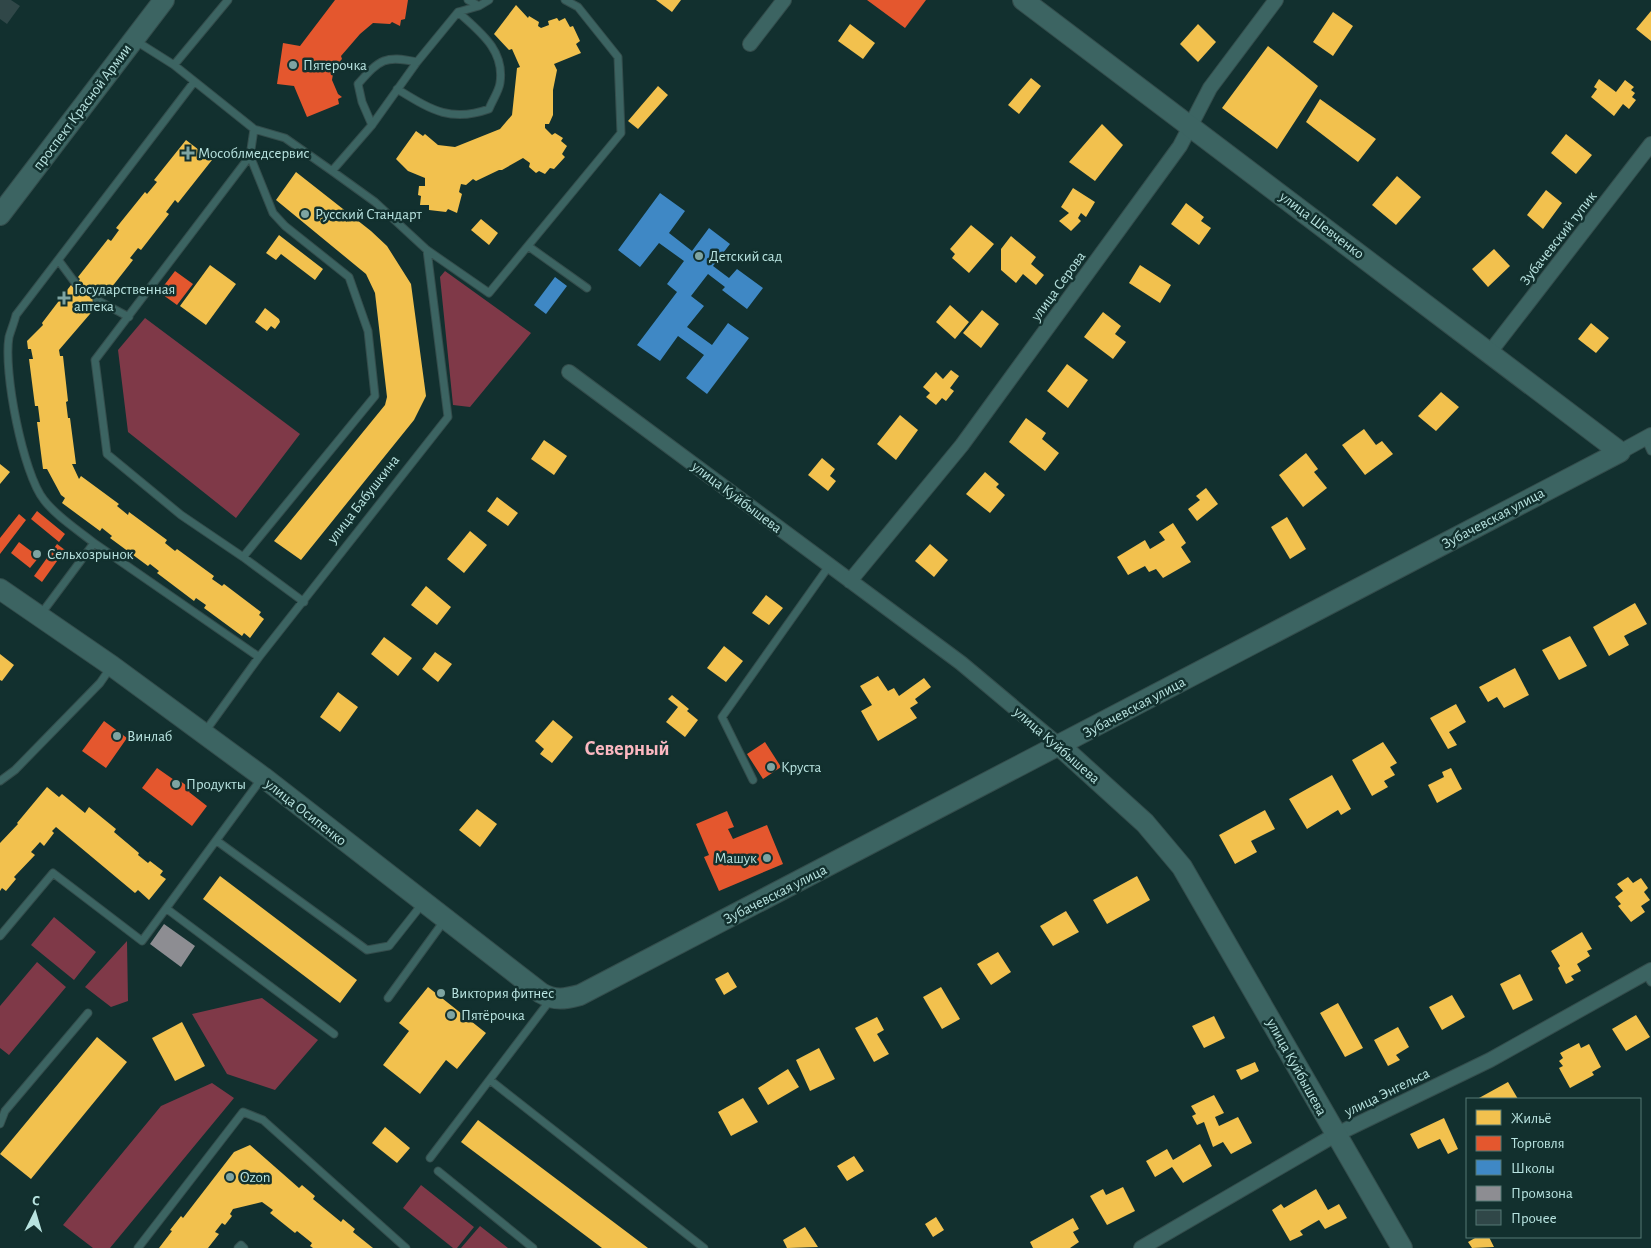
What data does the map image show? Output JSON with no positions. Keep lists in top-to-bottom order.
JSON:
{
  "streets": {
    "street": [
      "проспект Красной Армии",
      "улица Шевченко",
      "Зубачевский тупик",
      "улица Серова",
      "улица Куйбышева",
      "Зубачевская улица",
      "улица Осипенко",
      "улица Энгельса"
    ],
    "lane": ["улица Бабушкина"]
  },
  "crossings": [
    ["улица Шевченко", "Зубачевский тупик"],
    ["улица Шевченко", "улица Серова"],
    ["улица Шевченко", "Зубачевская улица"],
    ["улица Серова", "улица Куйбышева"],
    ["улица Куйбышева", "Зубачевская улица"],
    ["улица Куйбышева", "улица Энгельса"],
    ["улица Бабушкина", "улица Осипенко"],
    ["Зубачевская улица", "улица Осипенко"]
  ],
  "districts": ["Северный"],
  "places": {
    "other": [
      "Пятерочка",
      "Русский Стандарт",
      "Детский сад",
      "Сельхозрынок",
      "Винлаб",
      "Круста",
      "Продукты",
      "Машук",
      "Виктория фитнес",
      "Пятёрочка",
      "Ozon"
    ],
    "health": ["Мособлмедсервис", "Государственная аптека"]
  },
  "legend": [
    "Жильё",
    "Торговля",
    "Школы",
    "Промзона",
    "Прочее"
  ],
  "north": "top"
}
